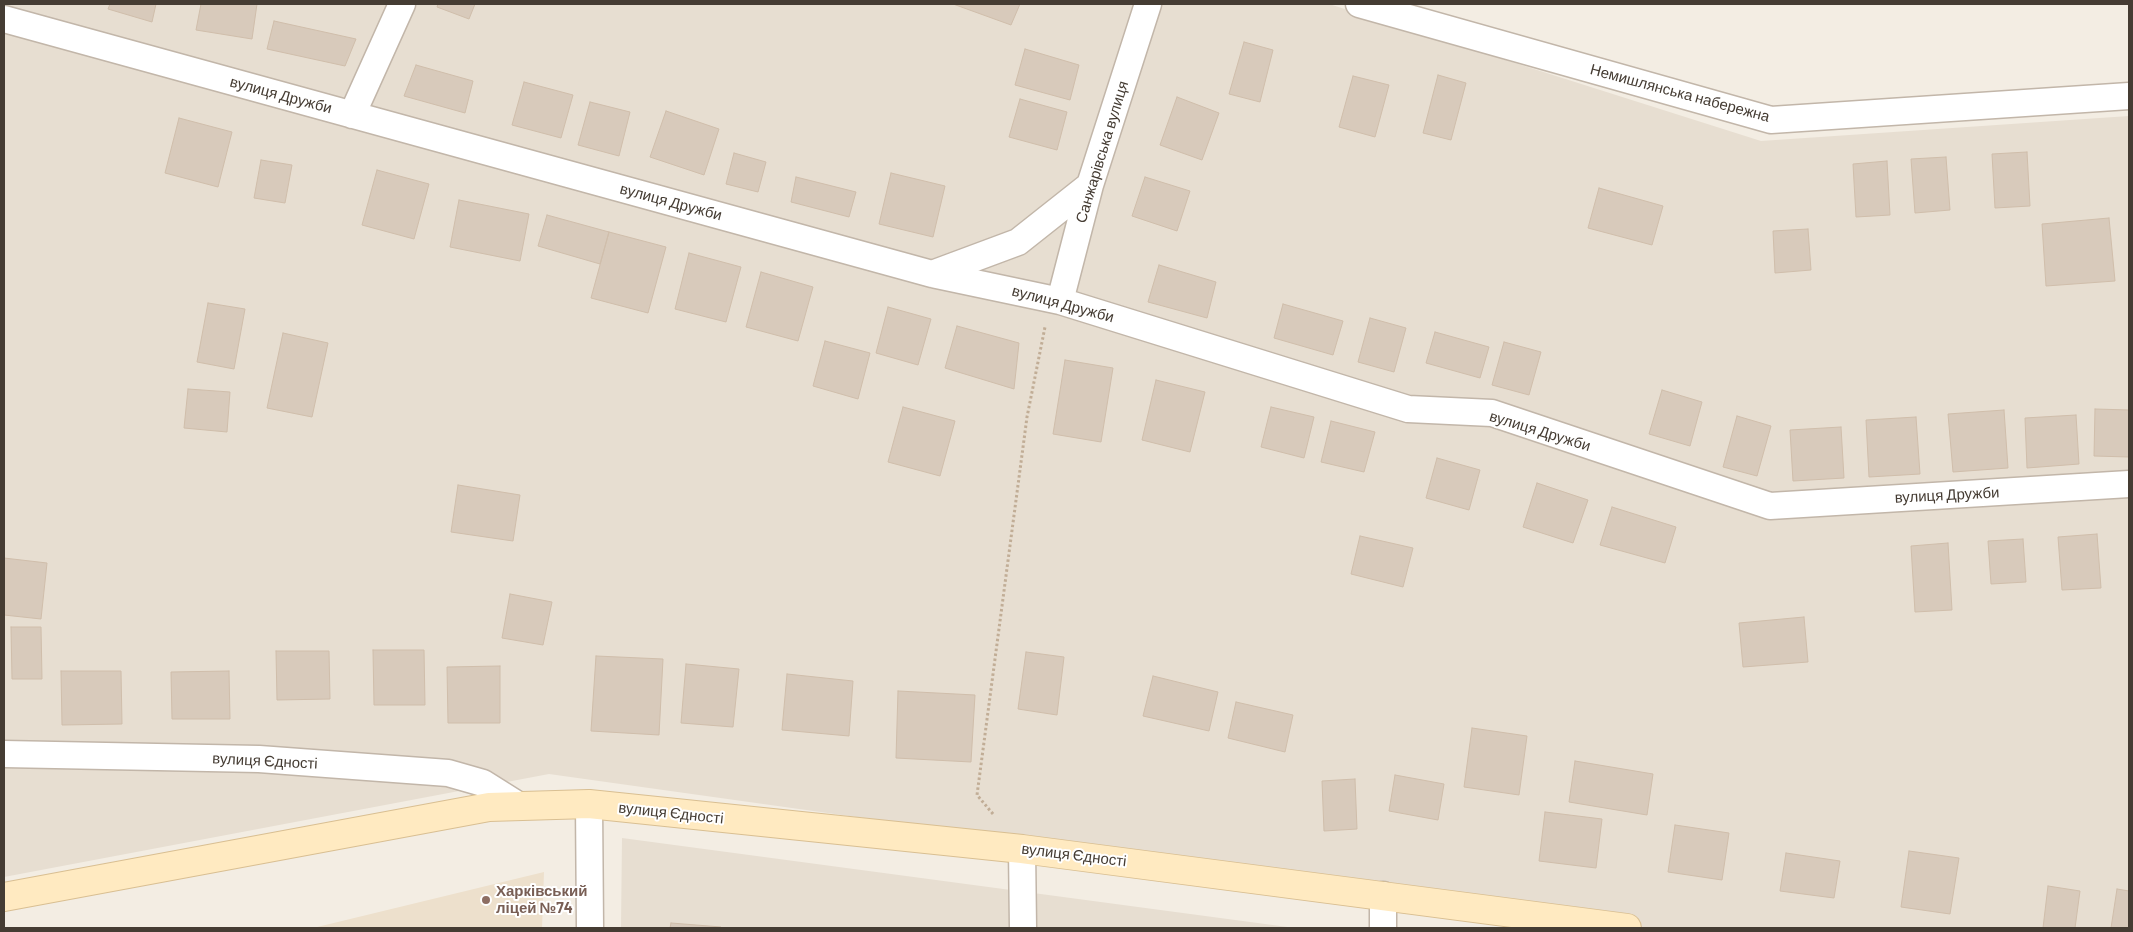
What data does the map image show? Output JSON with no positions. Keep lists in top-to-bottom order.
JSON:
{
  "streets": {
    "main road": ["вулиця Єдності"],
    "street": ["Немишлянська набережна", "вулиця Дружби", "Санжарівська вулиця"]
  },
  "crossings": [
    ["вулиця Дружби", "Санжарівська вулиця"]
  ],
  "places": ["Харківський ліцей №74"]
}
